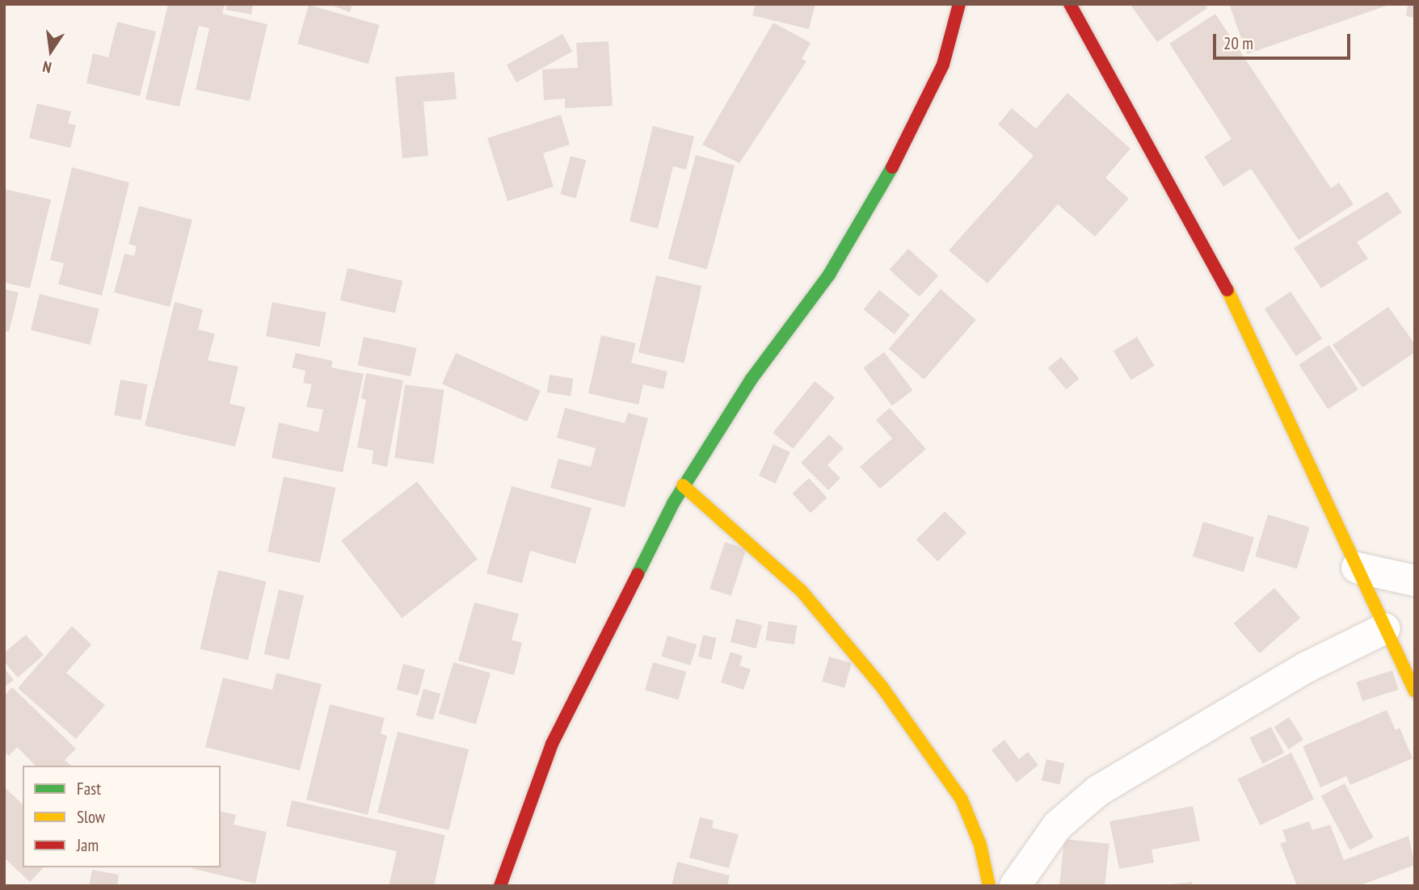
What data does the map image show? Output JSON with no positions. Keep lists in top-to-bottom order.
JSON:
{
  "legend": ["Fast", "Slow", "Jam"],
  "scale_bar": "20 m",
  "north": "bottom"
}
